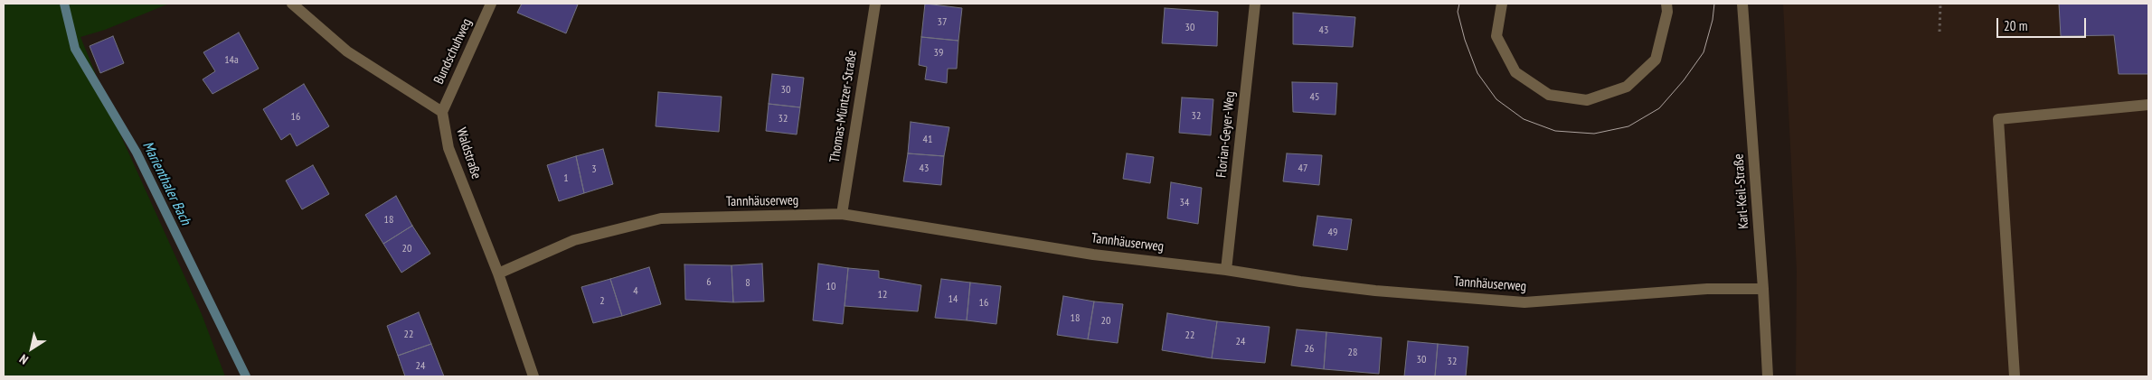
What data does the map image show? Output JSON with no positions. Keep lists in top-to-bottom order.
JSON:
{
  "streets": {
    "street": [
      "Bundschuhweg",
      "Thomas-Müntzer-Straße",
      "Florian-Geyer-Weg",
      "Waldstraße",
      "Karl-Keil-Straße",
      "Tannhäuserweg"
    ]
  },
  "crossings": [
    ["Bundschuhweg", "Waldstraße"],
    ["Thomas-Müntzer-Straße", "Tannhäuserweg"],
    ["Florian-Geyer-Weg", "Tannhäuserweg"],
    ["Waldstraße", "Tannhäuserweg"],
    ["Karl-Keil-Straße", "Tannhäuserweg"]
  ],
  "water": ["Marienthaler Bach"],
  "house_numbers": [
    "37",
    "30",
    "43",
    "39",
    "14a",
    "30",
    "45",
    "32",
    "16",
    "32",
    "41",
    "43",
    "47",
    "3",
    "1",
    "34",
    "18",
    "49",
    "20",
    "6",
    "8",
    "10",
    "4",
    "12",
    "14",
    "2",
    "16",
    "18",
    "20",
    "22",
    "22",
    "24",
    "26",
    "28",
    "30",
    "32",
    "24"
  ],
  "scale_bar": "20 m",
  "north": "bottom left"
}
